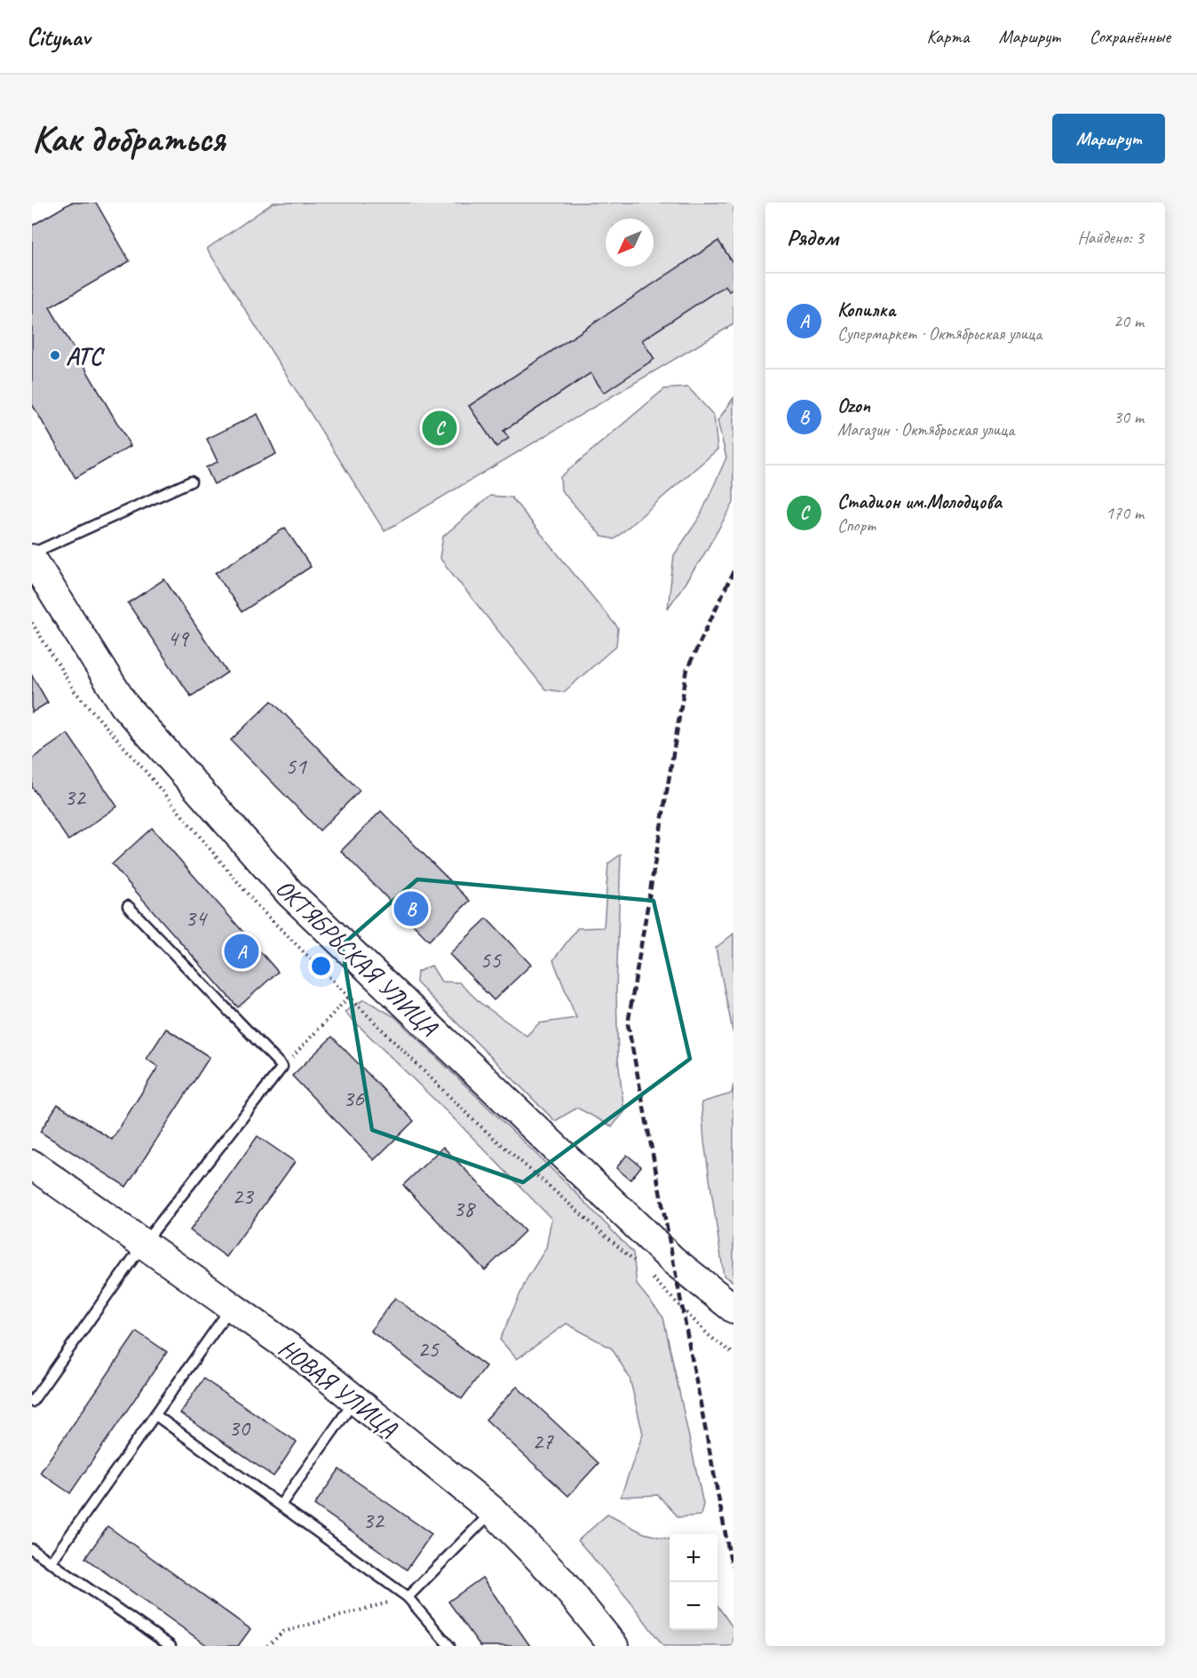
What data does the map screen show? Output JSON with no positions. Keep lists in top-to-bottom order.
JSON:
{
  "streets": {
    "main road": ["ОКТЯБРЬСКАЯ УЛИЦА", "НОВАЯ УЛИЦА"]
  },
  "places": ["АТС"],
  "house_numbers": [
    "49",
    "51",
    "32",
    "34",
    "55",
    "36",
    "23",
    "38",
    "25",
    "30",
    "27",
    "32"
  ],
  "north": "bottom left",
  "page": {
    "header": "Citynav",
    "nav": ["Карта", "Маршрут", "Сохранённые"],
    "buttons": "Маршрут",
    "title": "Как добраться",
    "heading": ["Рядом", "Найдено: 3"],
    "list": [
      {
        "mark": "A",
        "name": "Копилка",
        "note": "Супермаркет · Октябрьская улица",
        "value": "20 m"
      },
      {
        "mark": "B",
        "name": "Ozon",
        "note": "Магазин · Октябрьская улица",
        "value": "30 m"
      },
      {
        "mark": "C",
        "name": "Стадион им.Молодцова",
        "note": "Спорт",
        "value": "170 m"
      }
    ],
    "pins": ["C", "B", "A"],
    "map_buttons": ["+", "−"]
  }
}
